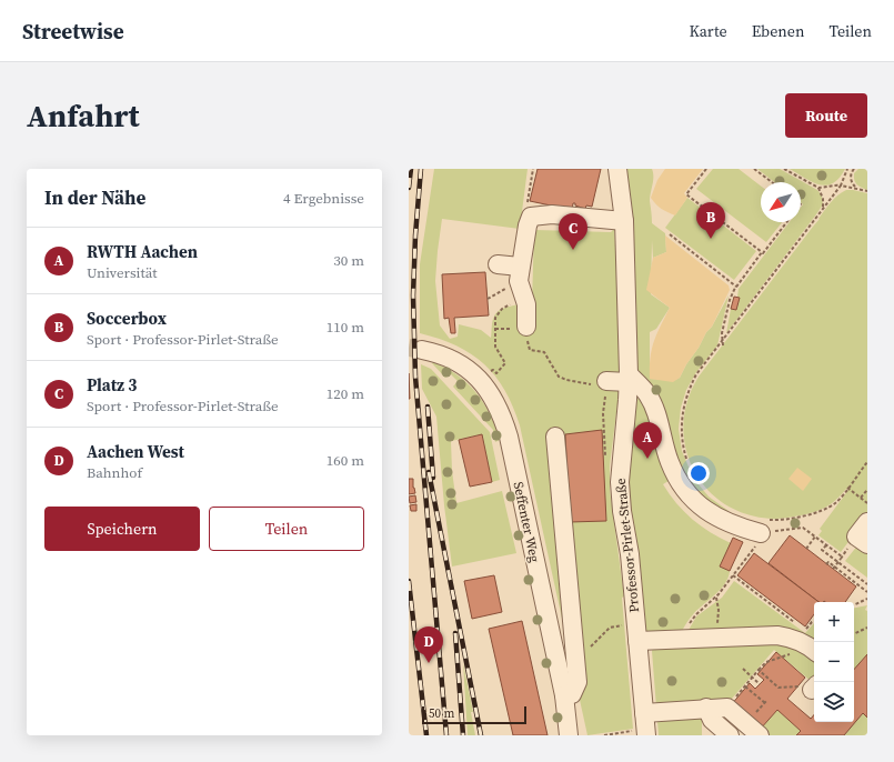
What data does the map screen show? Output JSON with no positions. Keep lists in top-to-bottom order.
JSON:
{
  "streets": {
    "street": ["Seffenter Weg", "Professor-Pirlet-Straße"]
  },
  "scale_bar": "50 m",
  "north": "bottom left",
  "page": {
    "header": "Streetwise",
    "nav": ["Karte", "Ebenen", "Teilen"],
    "buttons": [
      "Route",
      ["Speichern", "Teilen"]
    ],
    "title": "Anfahrt",
    "heading": ["In der Nähe", "4 Ergebnisse"],
    "pins": [
      "B",
      "C",
      "A",
      "D"
    ],
    "list": [
      {
        "mark": "A",
        "name": "RWTH Aachen",
        "note": "Universität",
        "value": "30 m"
      },
      {
        "mark": "B",
        "name": "Soccerbox",
        "note": "Sport · Professor-Pirlet-Straße",
        "value": "110 m"
      },
      {
        "mark": "C",
        "name": "Platz 3",
        "note": "Sport · Professor-Pirlet-Straße",
        "value": "120 m"
      },
      {
        "mark": "D",
        "name": "Aachen West",
        "note": "Bahnhof",
        "value": "160 m"
      }
    ],
    "map_buttons": ["+", "−"],
    "scale": "50 m"
  }
}
